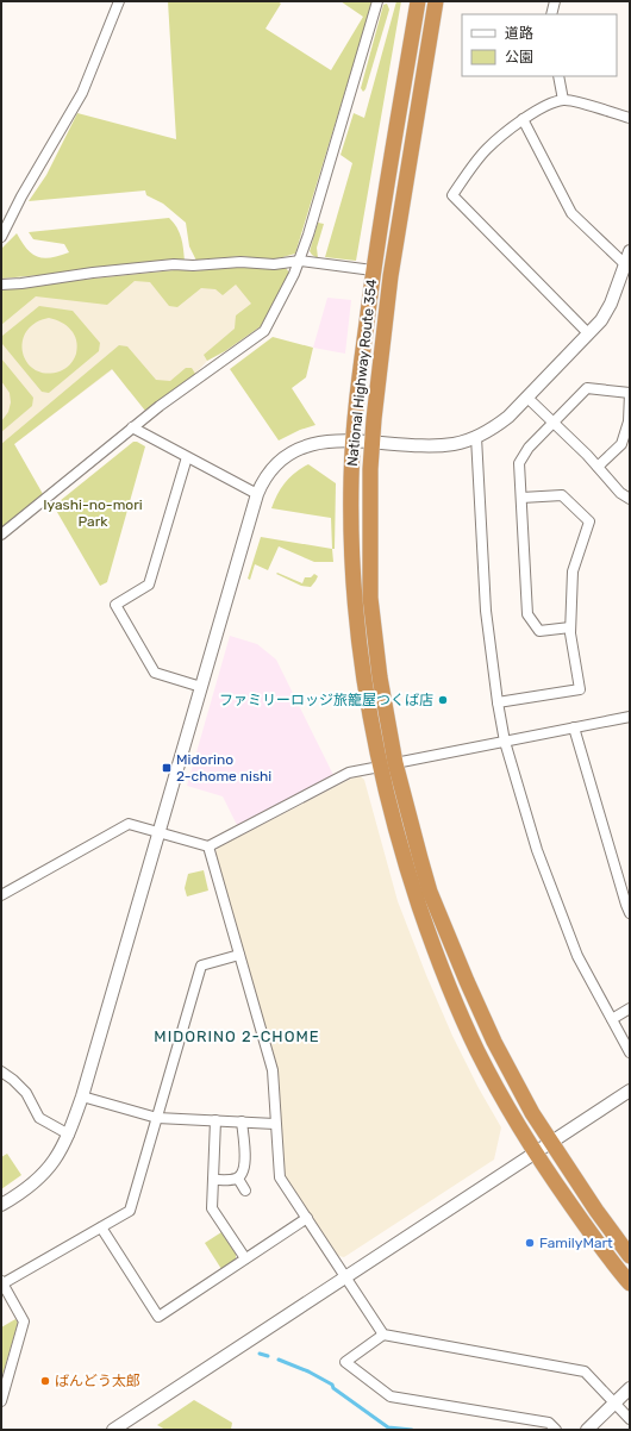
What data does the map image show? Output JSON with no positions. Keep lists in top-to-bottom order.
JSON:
{
  "streets": {
    "highway": ["National Highway Route 354"]
  },
  "districts": ["MIDORINO 2-CHOME"],
  "parks": ["Iyashi-no-mori Park"],
  "places": {
    "other": ["ファミリーロッジ旅籠屋つくば店", "FamilyMart", "ばんどう太郎"],
    "transit": ["Midorino 2-chome nishi"]
  },
  "legend": ["道路", "公園"]
}
